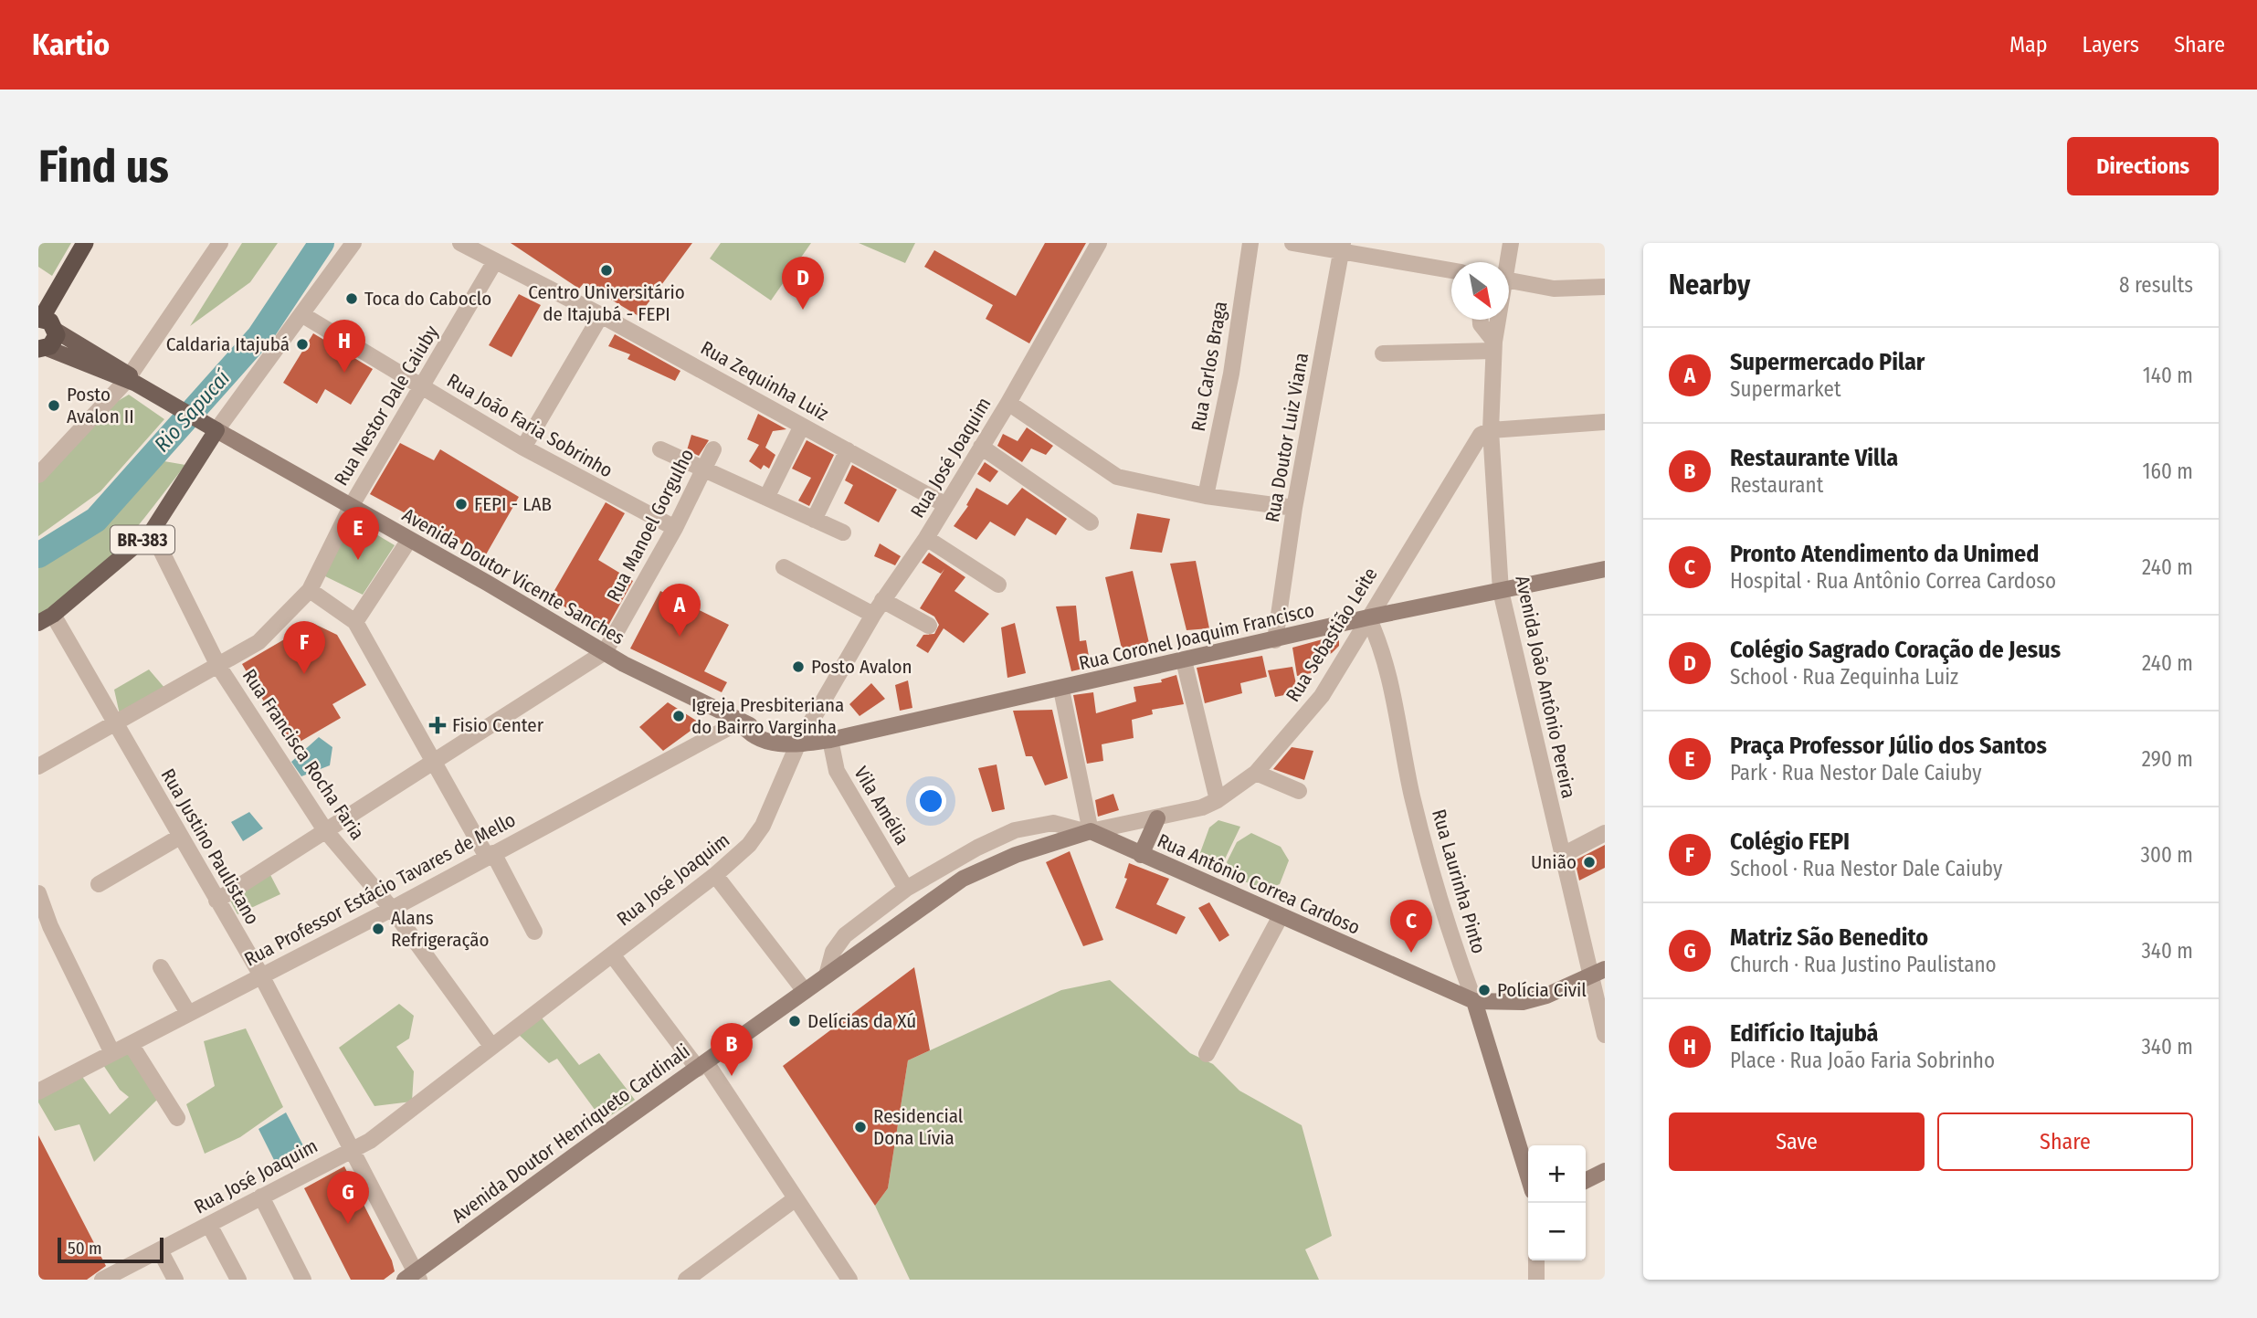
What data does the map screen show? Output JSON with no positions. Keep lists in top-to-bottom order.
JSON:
{
  "streets": {
    "main road": [
      "BR-383",
      "Avenida Doutor Vicente Sanches",
      "Rua Coronel Joaquim Francisco",
      "Rua Laurinha Pinto",
      "Rua Antônio Correa Cardoso",
      "Avenida Doutor Henriqueto Cardinali"
    ],
    "street": [
      "Rua Carlos Braga",
      "Rua Zequinha Luiz",
      "Rua Nestor Dale Caiuby",
      "Rua João Faria Sobrinho",
      "Rua Doutor Luiz Viana",
      "Rua José Joaquim",
      "Rua Manoel Gorgulho",
      "Rua Sebastião Leite",
      "Avenida João Antônio Pereira",
      "Rua Francisca Rocha Faria",
      "Vila Amélia",
      "Rua Justino Paulistano",
      "Rua Professor Estácio Tavares de Mello"
    ]
  },
  "crossings": [
    ["Rua Zequinha Luiz", "Rua Nestor Dale Caiuby"],
    ["Rua Zequinha Luiz", "Rua José Joaquim"],
    ["Rua Nestor Dale Caiuby", "Rua João Faria Sobrinho"],
    ["Rua Nestor Dale Caiuby", "Avenida Doutor Vicente Sanches"],
    ["Rua Nestor Dale Caiuby", "Rua Francisca Rocha Faria"],
    ["Rua Nestor Dale Caiuby", "Rua Justino Paulistano"],
    ["Rua João Faria Sobrinho", "Rua Manoel Gorgulho"],
    ["Rua Doutor Luiz Viana", "Rua Coronel Joaquim Francisco"],
    ["Rua José Joaquim", "Avenida Doutor Vicente Sanches"],
    ["Rua José Joaquim", "Rua Coronel Joaquim Francisco"],
    ["Rua José Joaquim", "Rua Francisca Rocha Faria"],
    ["Rua José Joaquim", "Rua Justino Paulistano"],
    ["Rua Manoel Gorgulho", "Avenida Doutor Vicente Sanches"],
    ["BR-383", "Avenida Doutor Vicente Sanches"],
    ["BR-383", "Rua Francisca Rocha Faria"],
    ["BR-383", "Rua Justino Paulistano"],
    ["Avenida Doutor Vicente Sanches", "Rua Coronel Joaquim Francisco"],
    ["Avenida Doutor Vicente Sanches", "Rua Professor Estácio Tavares de Mello"],
    ["Rua Sebastião Leite", "Rua Coronel Joaquim Francisco"],
    ["Rua Sebastião Leite", "Avenida João Antônio Pereira"],
    ["Rua Sebastião Leite", "Rua Laurinha Pinto"],
    ["Rua Sebastião Leite", "Rua Antônio Correa Cardoso"],
    ["Rua Sebastião Leite", "Avenida Doutor Henriqueto Cardinali"],
    ["Rua Coronel Joaquim Francisco", "Avenida João Antônio Pereira"],
    ["Rua Coronel Joaquim Francisco", "Vila Amélia"],
    ["Rua Coronel Joaquim Francisco", "Rua Laurinha Pinto"],
    ["Avenida João Antônio Pereira", "Rua Antônio Correa Cardoso"],
    ["Rua Francisca Rocha Faria", "Rua Professor Estácio Tavares de Mello"],
    ["Rua Justino Paulistano", "Rua Professor Estácio Tavares de Mello"],
    ["Rua Justino Paulistano", "Avenida Doutor Henriqueto Cardinali"],
    ["Rua Laurinha Pinto", "Rua Antônio Correa Cardoso"],
    ["Rua Antônio Correa Cardoso", "Avenida Doutor Henriqueto Cardinali"]
  ],
  "water": ["Rio Sapucaí"],
  "places": {
    "other": [
      "Centro Universitário de Itajubá - FEPI",
      "Toca do Caboclo",
      "Caldaria Itajubá",
      "Posto Avalon II",
      "FEPI - LAB",
      "Posto Avalon",
      "Igreja Presbiteriana do Bairro Varginha",
      "União",
      "Alans Refrigeração",
      "Polícia Civil",
      "Delícias da Xú",
      "Residencial Dona Lívia"
    ],
    "health": ["Fisio Center"]
  },
  "scale_bar": "50 m",
  "north": "bottom right",
  "page": {
    "header": "Kartio",
    "nav": ["Map", "Layers", "Share"],
    "buttons": [
      "Directions",
      ["Save", "Share"]
    ],
    "title": "Find us",
    "heading": ["Nearby", "8 results"],
    "pins": [
      "D",
      "H",
      "E",
      "A",
      "F",
      "C",
      "B",
      "G"
    ],
    "list": [
      {
        "mark": "A",
        "name": "Supermercado Pilar",
        "note": "Supermarket",
        "value": "140 m"
      },
      {
        "mark": "B",
        "name": "Restaurante Villa",
        "note": "Restaurant",
        "value": "160 m"
      },
      {
        "mark": "C",
        "name": "Pronto Atendimento da Unimed",
        "note": "Hospital · Rua Antônio Correa Cardoso",
        "value": "240 m"
      },
      {
        "mark": "D",
        "name": "Colégio Sagrado Coração de Jesus",
        "note": "School · Rua Zequinha Luiz",
        "value": "240 m"
      },
      {
        "mark": "E",
        "name": "Praça Professor Júlio dos Santos",
        "note": "Park · Rua Nestor Dale Caiuby",
        "value": "290 m"
      },
      {
        "mark": "F",
        "name": "Colégio FEPI",
        "note": "School · Rua Nestor Dale Caiuby",
        "value": "300 m"
      },
      {
        "mark": "G",
        "name": "Matriz São Benedito",
        "note": "Church · Rua Justino Paulistano",
        "value": "340 m"
      },
      {
        "mark": "H",
        "name": "Edifício Itajubá",
        "note": "Place · Rua João Faria Sobrinho",
        "value": "340 m"
      }
    ],
    "map_buttons": ["+", "−"],
    "scale": "50 m"
  }
}
